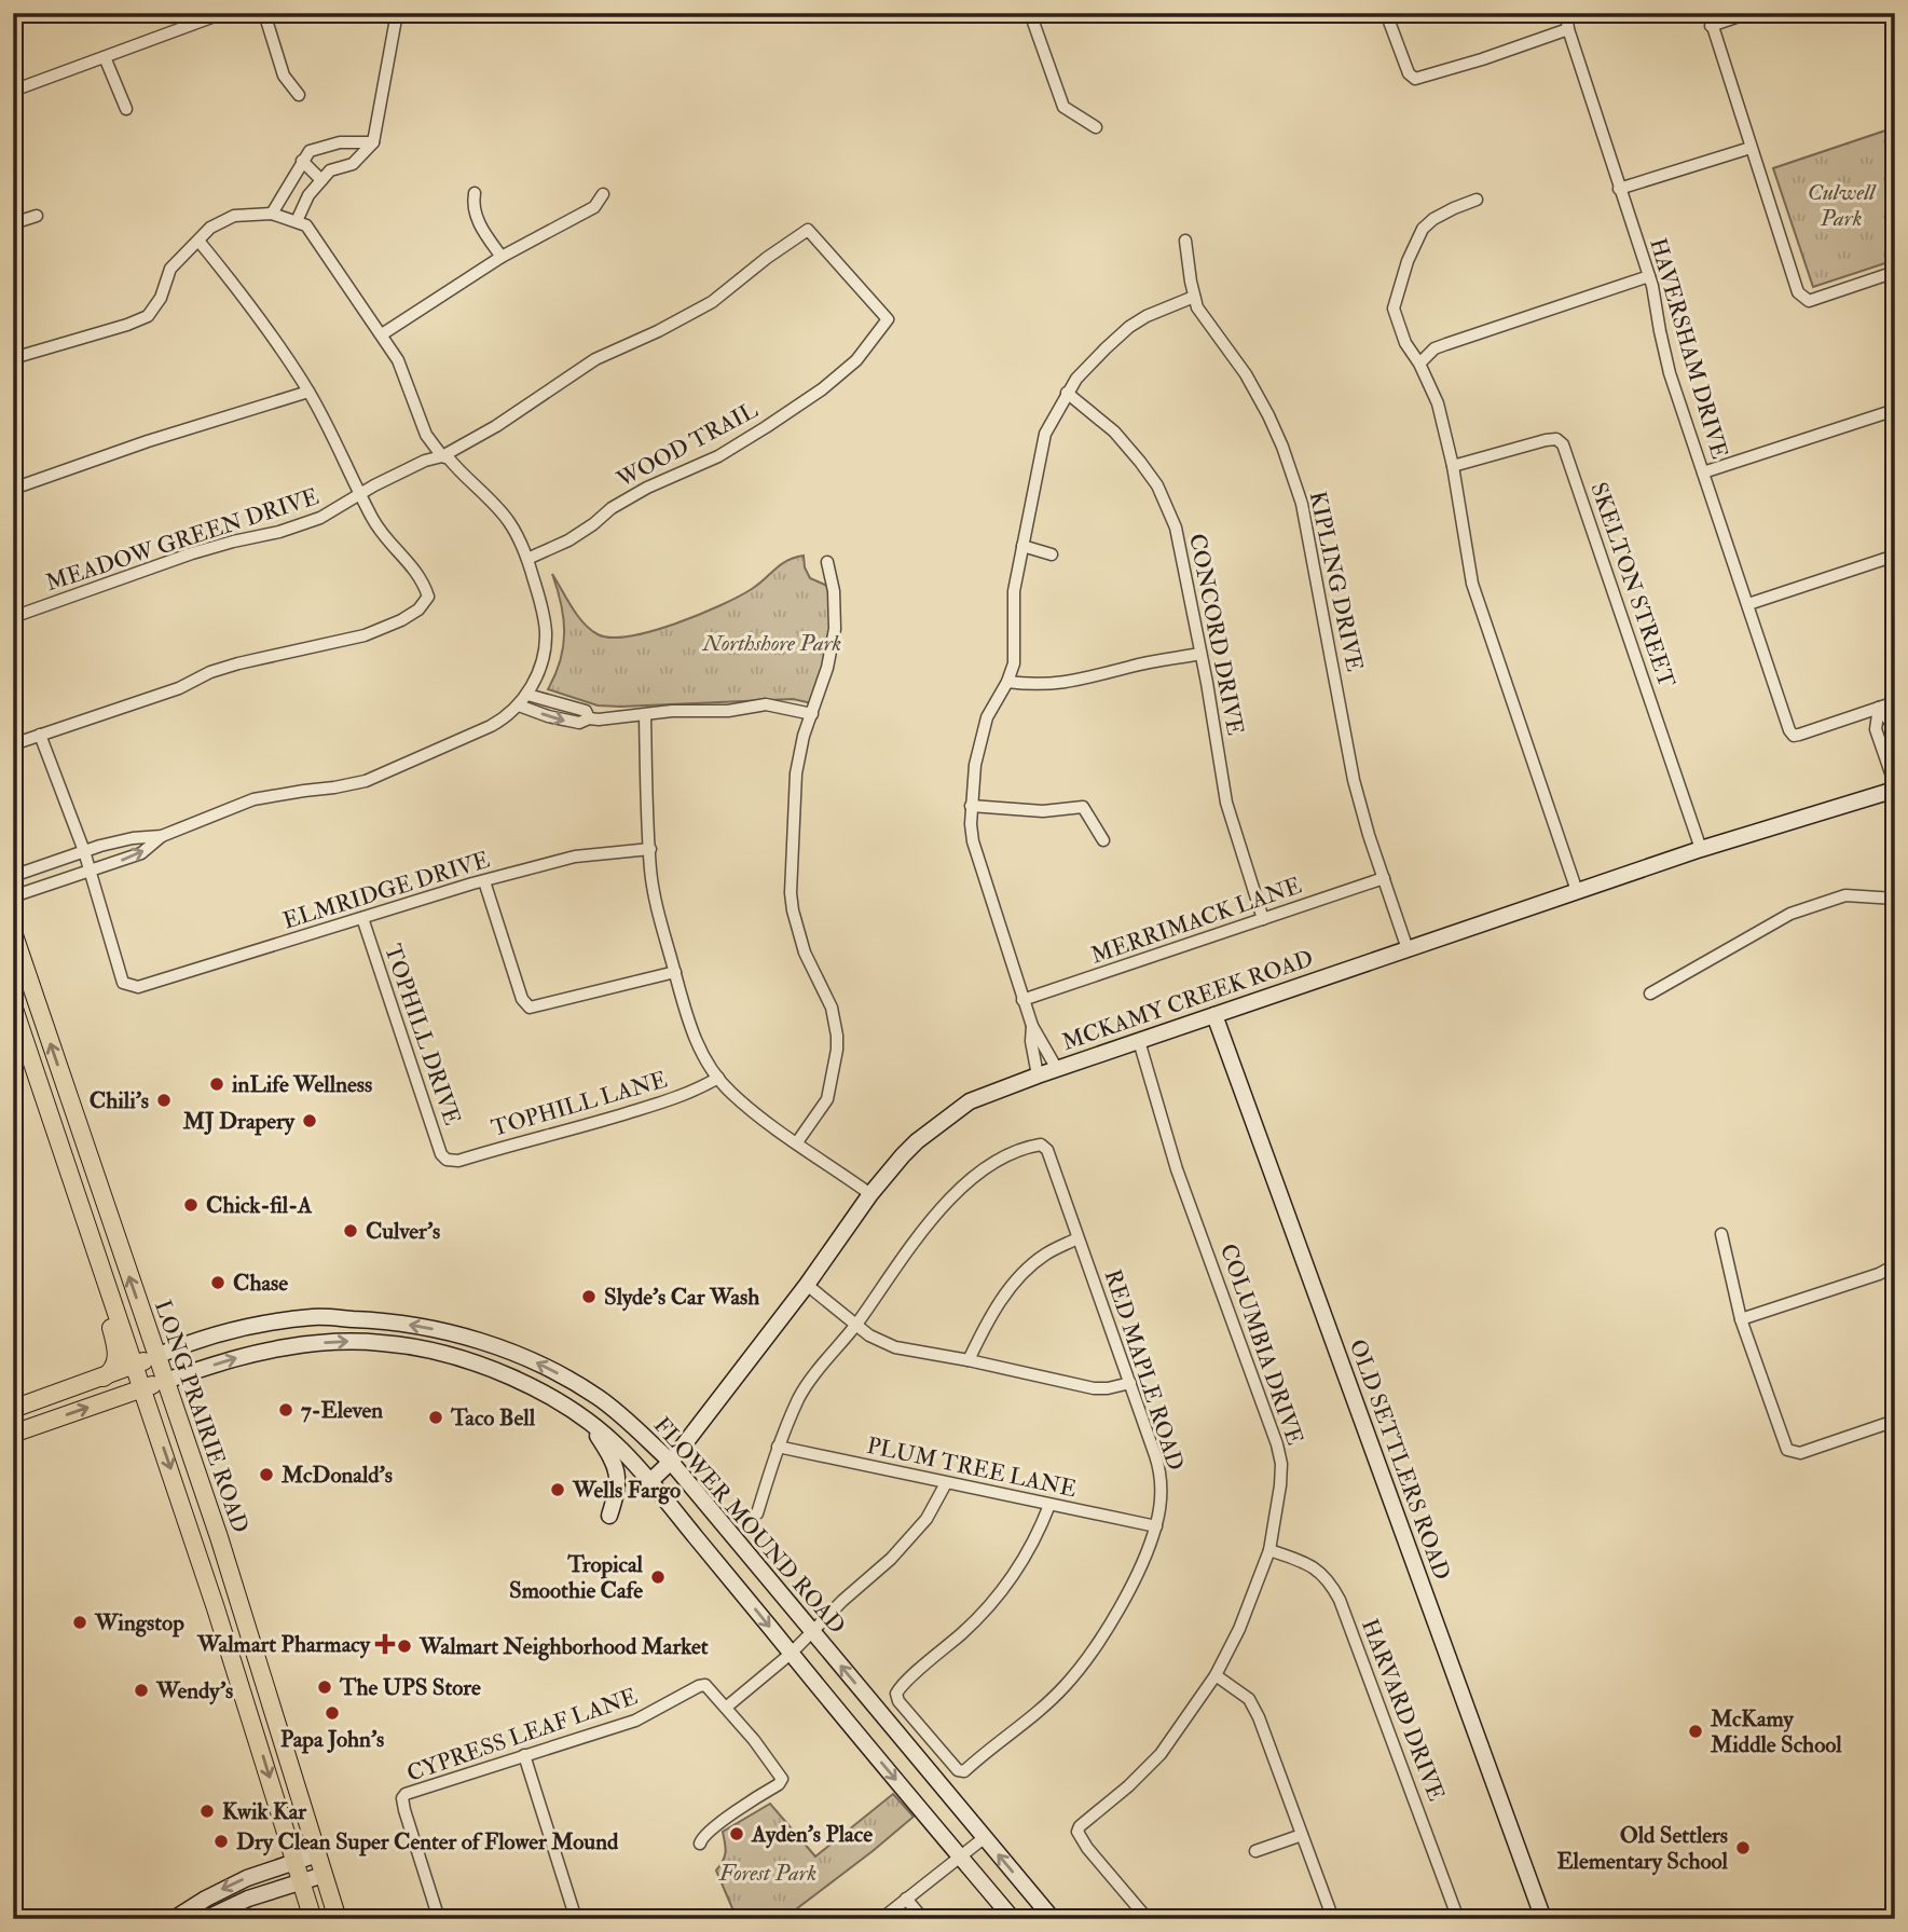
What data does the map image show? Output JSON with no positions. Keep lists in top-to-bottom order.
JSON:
{
  "streets": {
    "main road": [
      "MCKAMY CREEK ROAD",
      "LONG PRAIRIE ROAD",
      "OLD SETTLERS ROAD",
      "FLOWER MOUND ROAD"
    ],
    "street": [
      "HAVERSHAM DRIVE",
      "WOOD TRAIL",
      "MEADOW GREEN DRIVE",
      "KIPLING DRIVE",
      "SKELTON STREET",
      "CONCORD DRIVE",
      "ELMRIDGE DRIVE",
      "MERRIMACK LANE",
      "TOPHILL DRIVE",
      "TOPHILL LANE",
      "COLUMBIA DRIVE",
      "RED MAPLE ROAD",
      "PLUM TREE LANE",
      "HARVARD DRIVE",
      "CYPRESS LEAF LANE"
    ]
  },
  "crossings": [
    ["WOOD TRAIL", "MEADOW GREEN DRIVE"],
    ["KIPLING DRIVE", "MERRIMACK LANE"],
    ["KIPLING DRIVE", "MCKAMY CREEK ROAD"],
    ["SKELTON STREET", "MCKAMY CREEK ROAD"],
    ["CONCORD DRIVE", "MERRIMACK LANE"],
    ["ELMRIDGE DRIVE", "TOPHILL DRIVE"],
    ["MCKAMY CREEK ROAD", "COLUMBIA DRIVE"],
    ["MCKAMY CREEK ROAD", "OLD SETTLERS ROAD"],
    ["MCKAMY CREEK ROAD", "FLOWER MOUND ROAD"],
    ["TOPHILL DRIVE", "TOPHILL LANE"],
    ["COLUMBIA DRIVE", "HARVARD DRIVE"],
    ["RED MAPLE ROAD", "PLUM TREE LANE"],
    ["LONG PRAIRIE ROAD", "FLOWER MOUND ROAD"]
  ],
  "parks": ["Culwell Park", "Northshore Park", "Forest Park"],
  "places": {
    "other": [
      "inLife Wellness",
      "Chili's",
      "MJ Drapery",
      "Chick-fil-A",
      "Culver's",
      "Chase",
      "Slyde's Car Wash",
      "7-Eleven",
      "Taco Bell",
      "McDonald's",
      "Wells Fargo",
      "Tropical Smoothie Cafe",
      "Wingstop",
      "Walmart Neighborhood Market",
      "The UPS Store",
      "Wendy's",
      "Papa John's",
      "McKamy Middle School",
      "Kwik Kar",
      "Ayden's Place",
      "Dry Clean Super Center of Flower Mound",
      "Old Settlers Elementary School"
    ],
    "health": ["Walmart Pharmacy"]
  }
}
